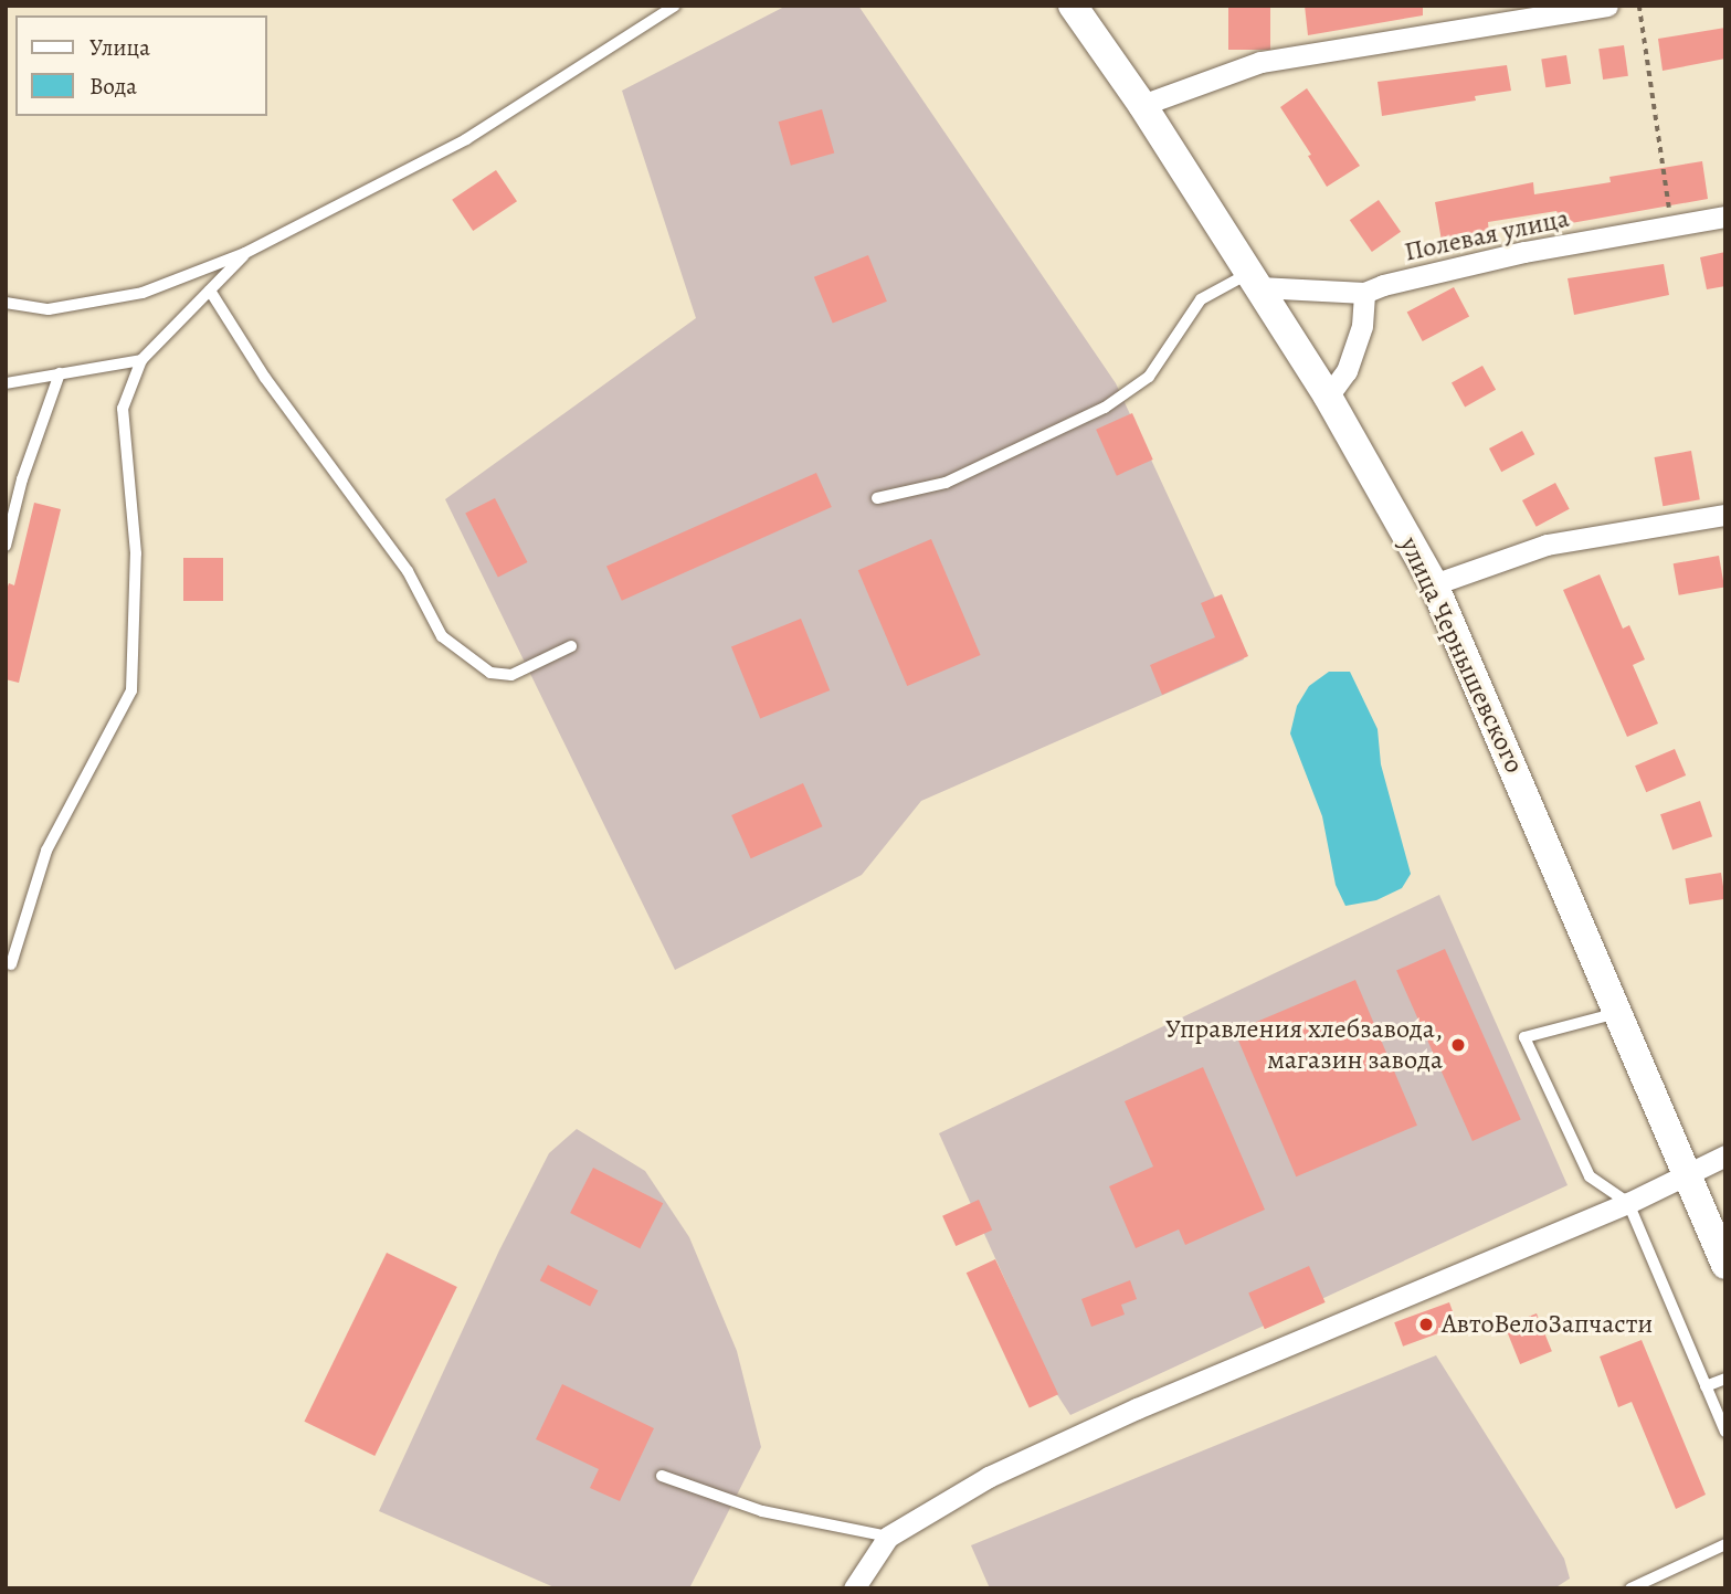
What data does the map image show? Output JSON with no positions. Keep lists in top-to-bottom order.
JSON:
{
  "streets": {
    "main road": ["улица Чернышевского"],
    "street": ["Полевая улица"]
  },
  "crossings": [
    ["Полевая улица", "улица Чернышевского"]
  ],
  "places": ["Управления хлебзавода, магазин завода", "АвтоВелоЗапчасти"],
  "legend": ["Улица", "Вода"]
}
